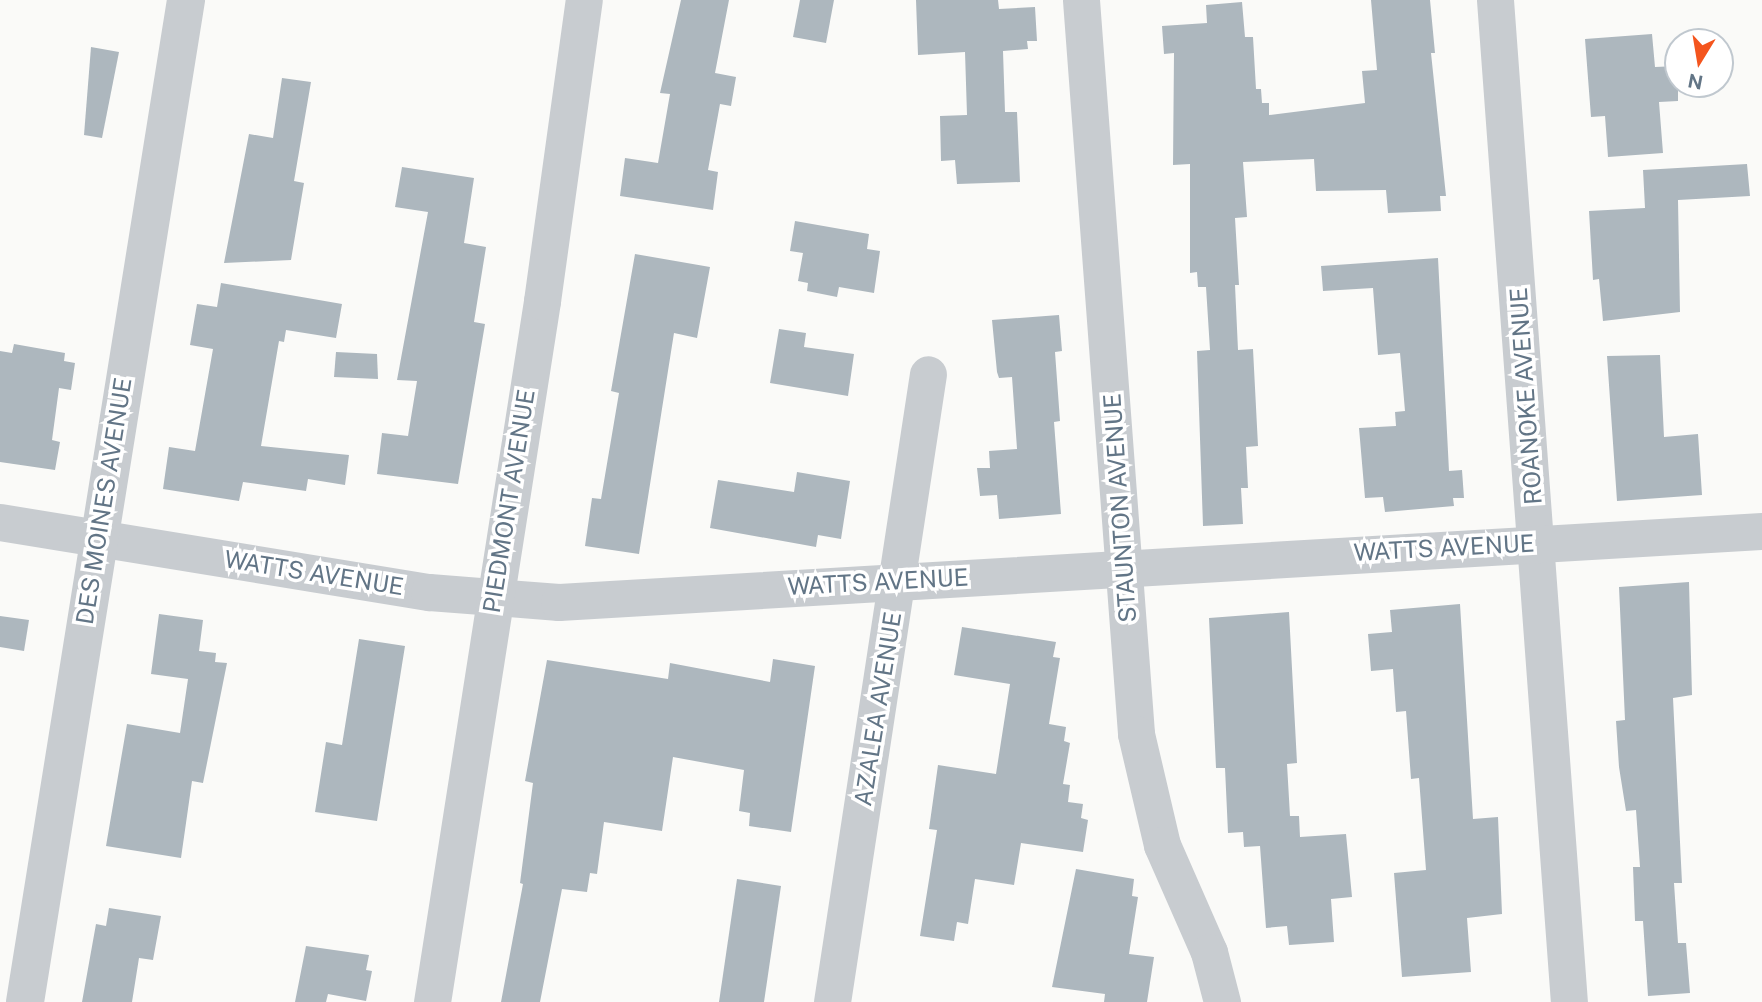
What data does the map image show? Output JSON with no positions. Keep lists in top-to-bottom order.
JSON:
{
  "streets": {
    "street": [
      "ROANOKE AVENUE",
      "DES MOINES AVENUE",
      "PIEDMONT AVENUE",
      "STAUNTON AVENUE",
      "WATTS AVENUE",
      "AZALEA AVENUE"
    ]
  },
  "crossings": [
    ["ROANOKE AVENUE", "WATTS AVENUE"],
    ["DES MOINES AVENUE", "WATTS AVENUE"],
    ["PIEDMONT AVENUE", "WATTS AVENUE"],
    ["STAUNTON AVENUE", "WATTS AVENUE"],
    ["WATTS AVENUE", "AZALEA AVENUE"]
  ],
  "north": "bottom"
}
